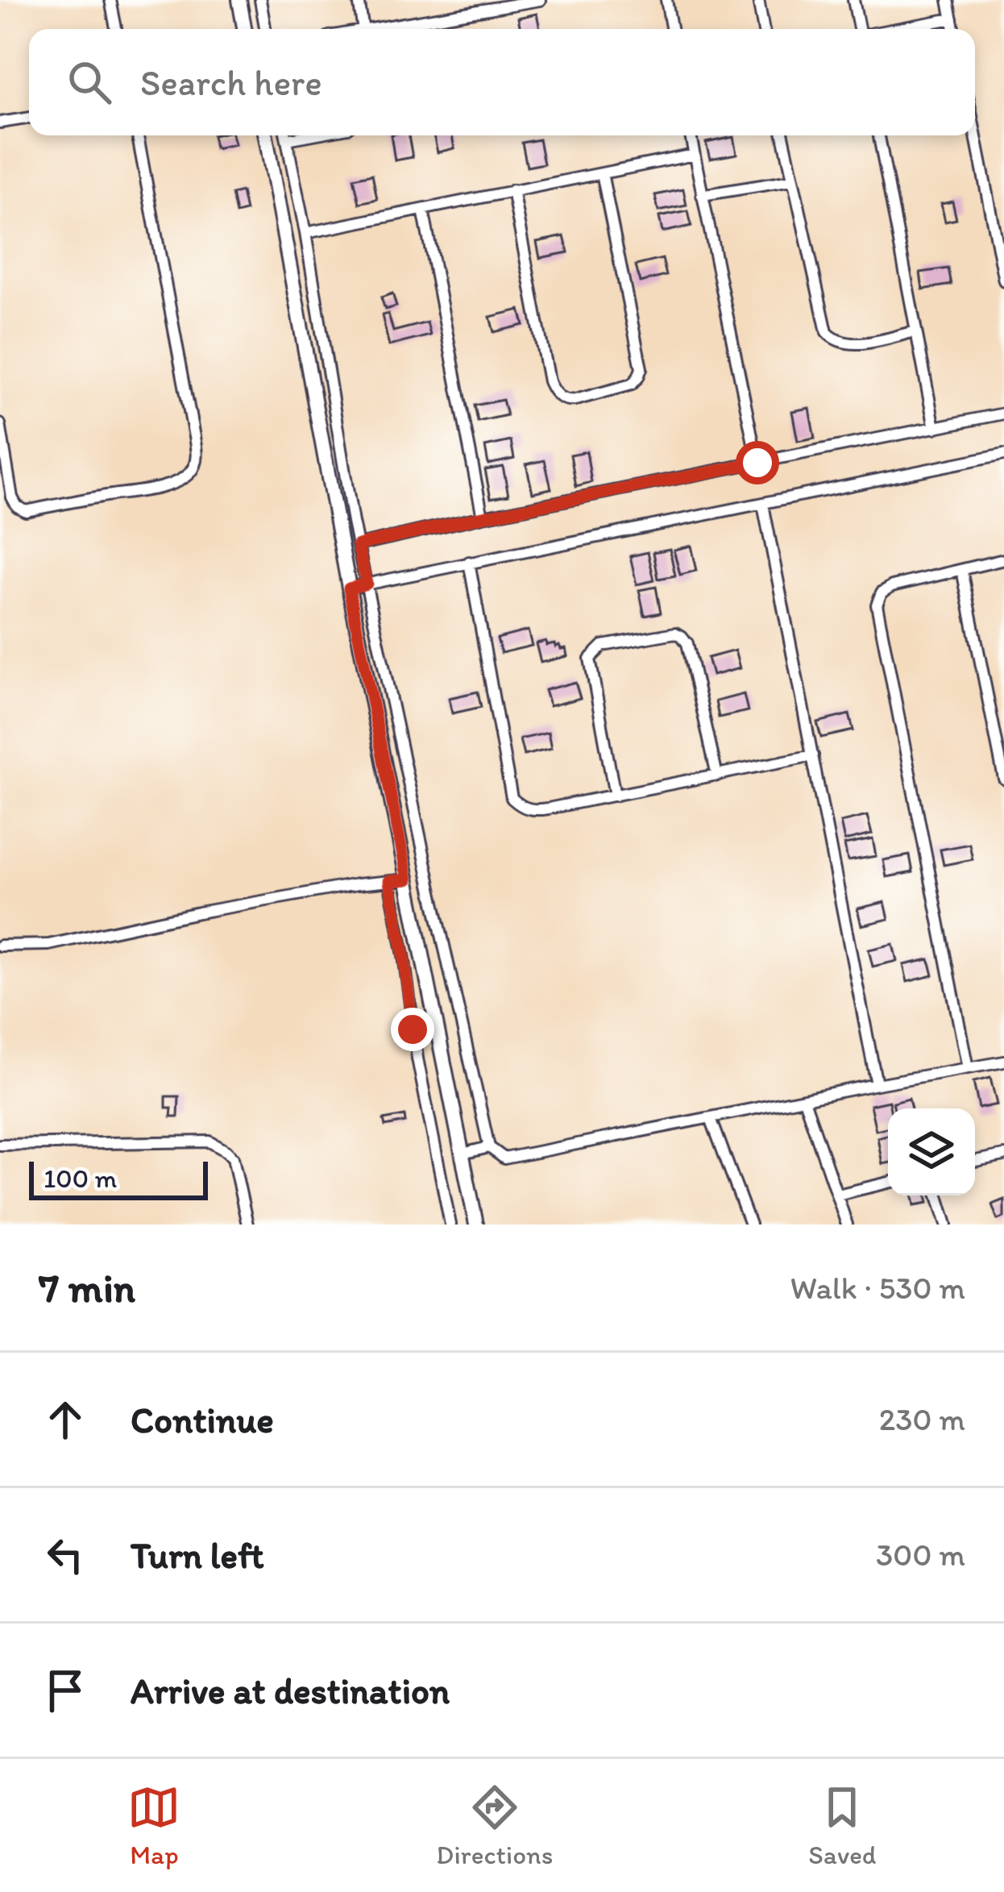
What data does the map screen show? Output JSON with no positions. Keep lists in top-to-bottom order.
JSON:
{
  "scale_bar": "100 m",
  "page": {
    "search": "Search here",
    "scale": "100 m",
    "heading": ["7 min", "Walk · 530 m"],
    "list": [
      ["Continue", "230 m"],
      ["Turn left", "300 m"],
      "Arrive at destination"
    ],
    "nav": ["Map", "Directions", "Saved"]
  }
}
